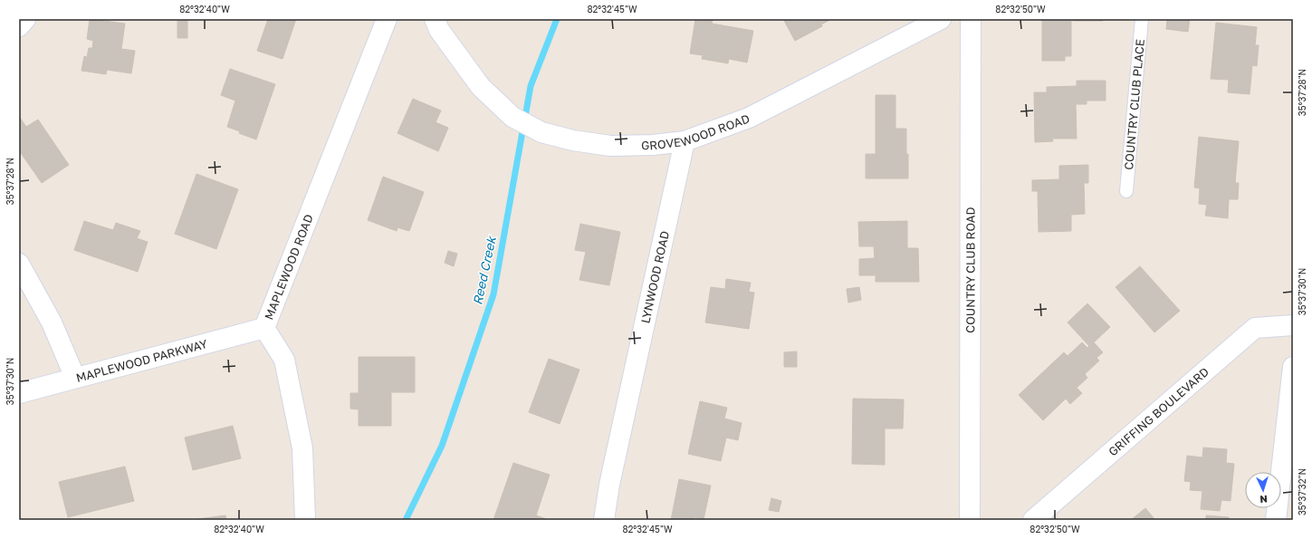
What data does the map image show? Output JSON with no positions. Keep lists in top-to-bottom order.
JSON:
{
  "streets": {
    "street": [
      "GROVEWOOD ROAD",
      "MAPLEWOOD ROAD",
      "COUNTRY CLUB ROAD",
      "LYNWOOD ROAD",
      "MAPLEWOOD PARKWAY",
      "GRIFFING BOULEVARD"
    ],
    "lane": ["COUNTRY CLUB PLACE"]
  },
  "crossings": [
    ["GROVEWOOD ROAD", "LYNWOOD ROAD"],
    ["MAPLEWOOD ROAD", "MAPLEWOOD PARKWAY"]
  ],
  "water": ["Reed Creek"],
  "north": "bottom",
  "coordinates": [
    "82°32'40\"W",
    "82°32'45\"W",
    "82°32'50\"W",
    "35°37'28\"N",
    "35°37'30\"N",
    "35°37'32\"N"
  ]
}
